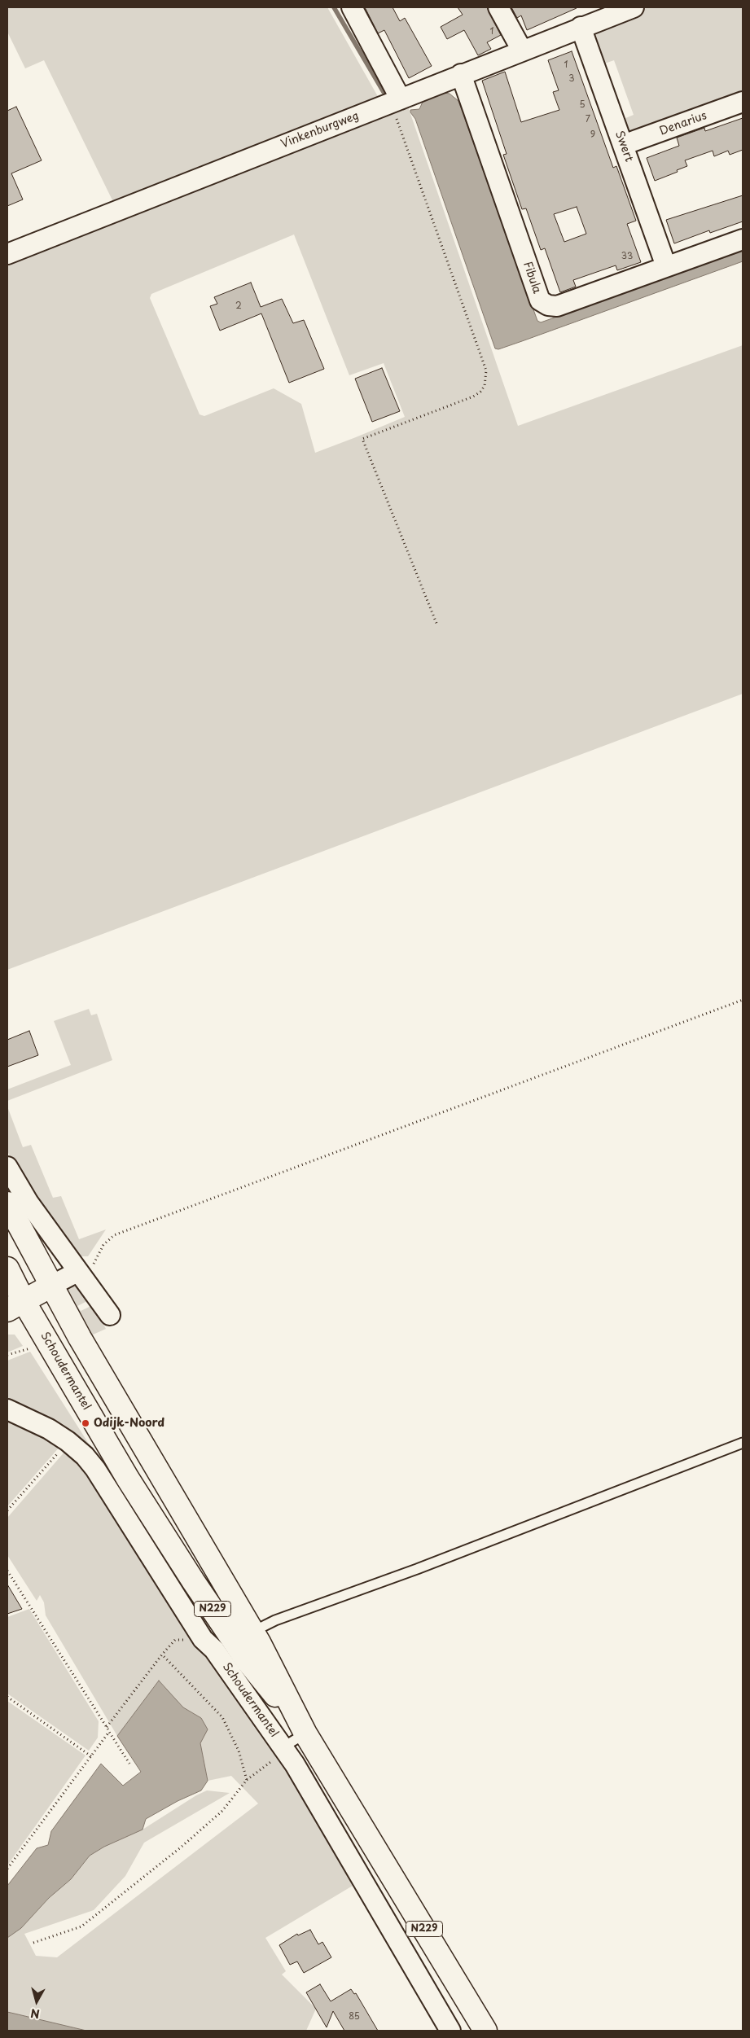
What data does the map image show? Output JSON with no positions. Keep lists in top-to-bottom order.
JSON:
{
  "streets": {
    "main road": ["Schoudermantel", "N229"],
    "street": [
      "Denarius",
      "Vinkenburgweg",
      "Swert",
      "Fibula"
    ]
  },
  "crossings": [
    ["Denarius", "Swert"],
    ["Vinkenburgweg", "Swert"],
    ["Vinkenburgweg", "Fibula"],
    ["Swert", "Fibula"]
  ],
  "places": ["Odijk-Noord"],
  "house_numbers": [
    "1",
    "1",
    "3",
    "5",
    "7",
    "9",
    "33",
    "2",
    "85"
  ],
  "north": "bottom"
}
